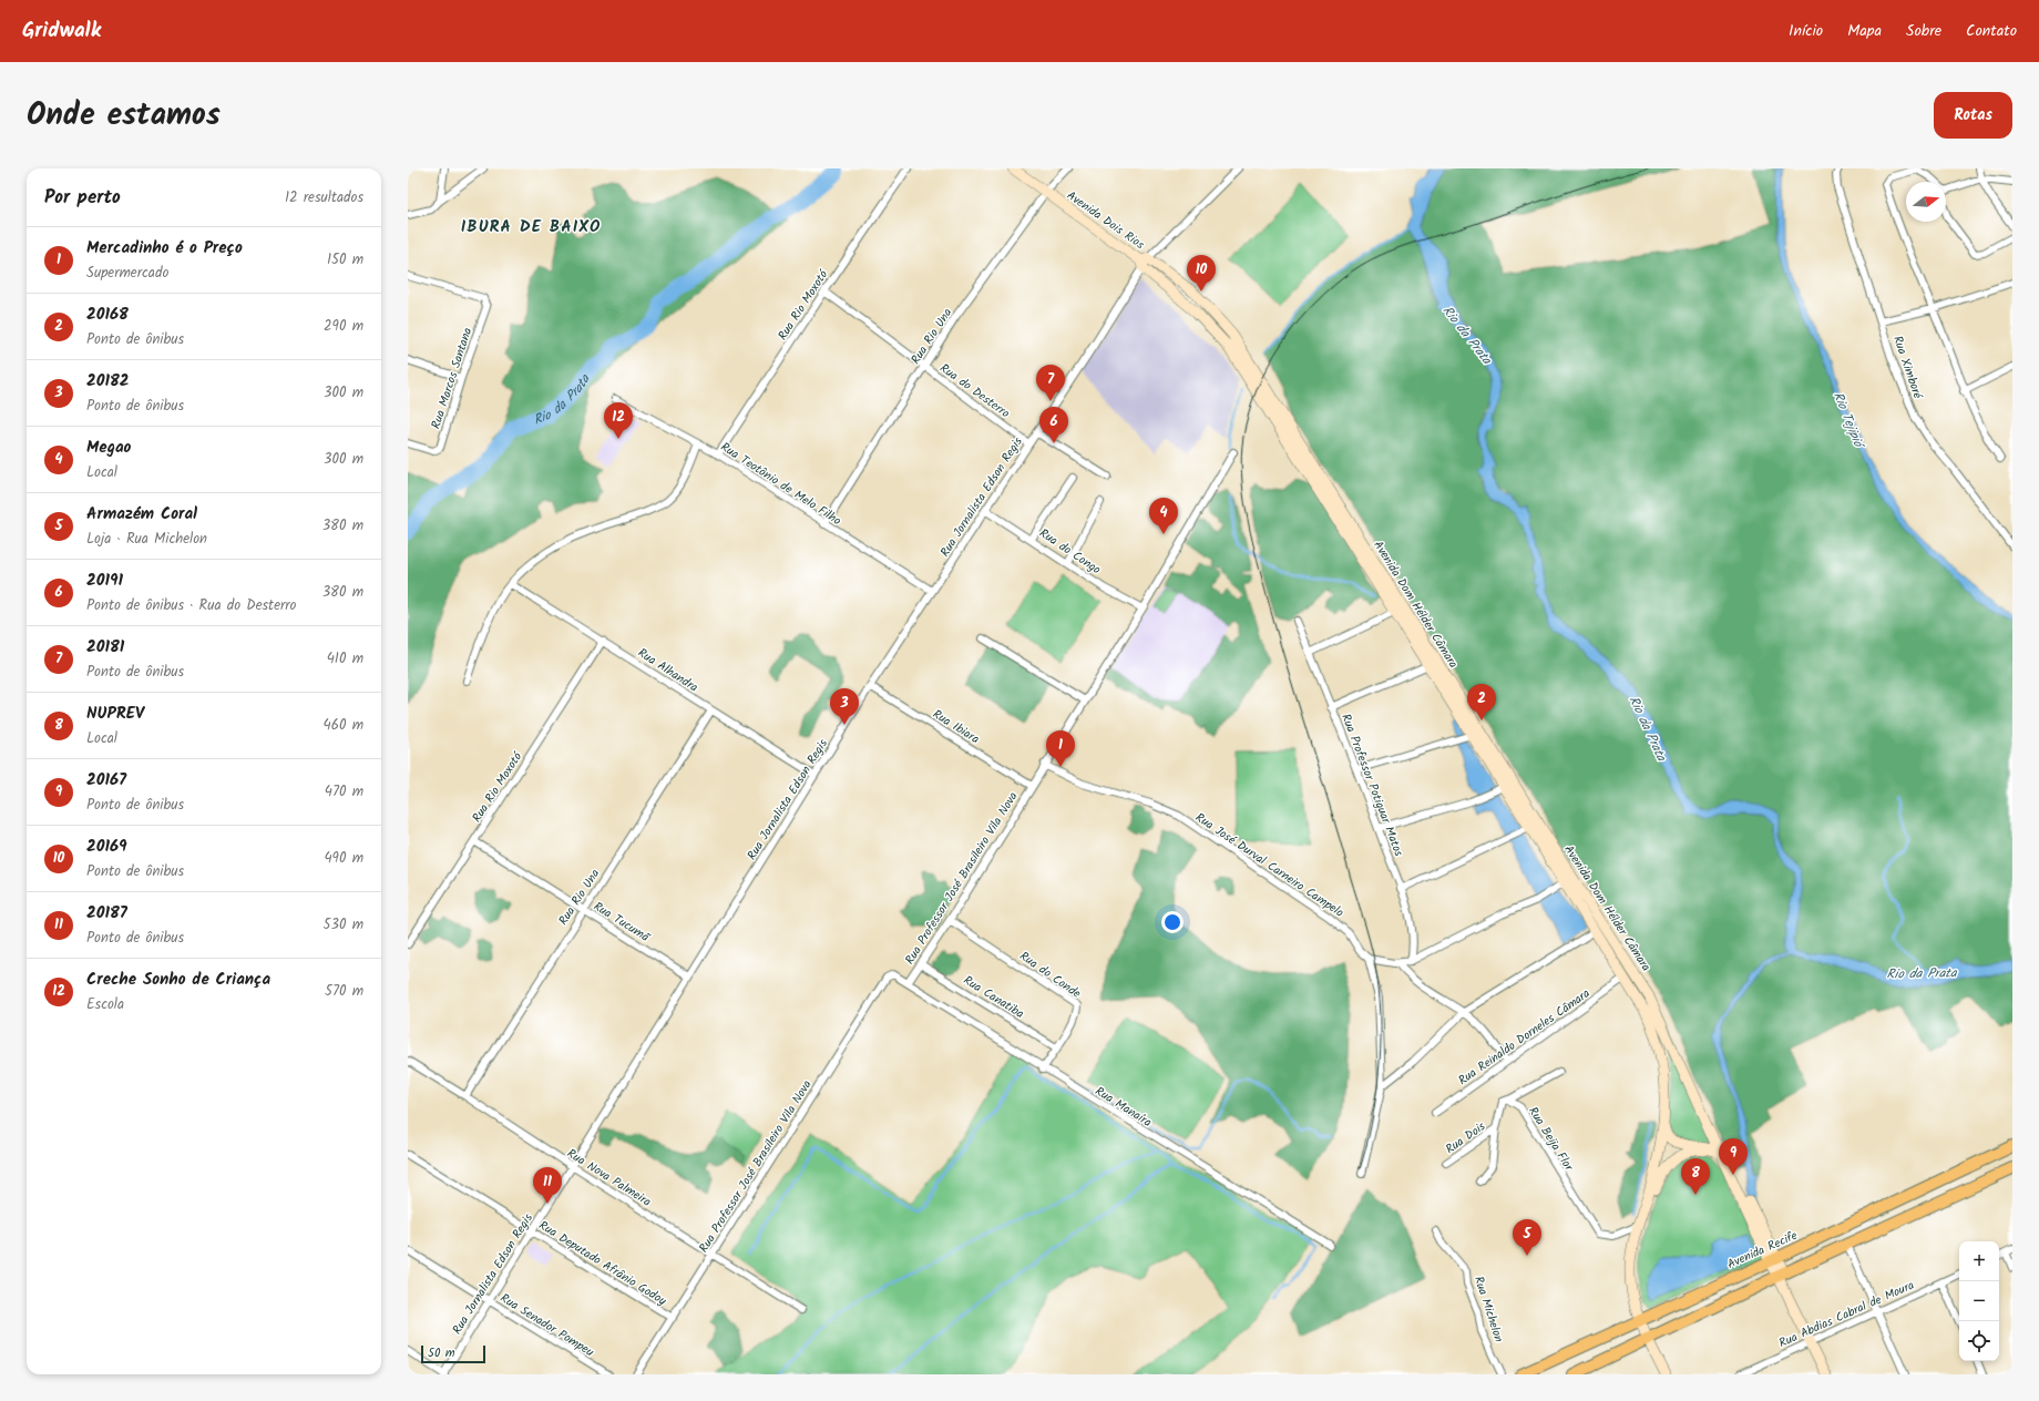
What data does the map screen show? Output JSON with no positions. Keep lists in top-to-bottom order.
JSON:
{
  "streets": {
    "main road": ["Avenida Dois Rios", "Avenida Dom Hélder Câmara", "Avenida Recife"],
    "street": [
      "Rua Rio Moxotó",
      "Rua Rio Una",
      "Rua Ximboré",
      "Rua Marcos Santana",
      "Rua do Desterro",
      "Rua Teotônio de Melo Filho",
      "Rua Jornalista Edson Regis",
      "Rua do Congo",
      "Rua Alhandra",
      "Rua Ibiara",
      "Rua Professor Potiguar Matos",
      "Rua José Durval Carneiro Campelo",
      "Rua Professor José Brasileiro Vila Nova",
      "Rua Tucumã",
      "Rua do Conde",
      "Rua Canatiba",
      "Rua Reinaldo Dorneles Câmara",
      "Rua Manaíra",
      "Rua Dois",
      "Rua Beija Flor",
      "Rua Nova Palmeira",
      "Rua Deputado Afrânio Godoy",
      "Rua Michelon",
      "Rua Abdias Cabral de Moura",
      "Rua Senador Pompeu"
    ]
  },
  "crossings": [
    ["Avenida Dois Rios", "Rua Rio Una"],
    ["Avenida Dois Rios", "Rua Jornalista Edson Regis"],
    ["Avenida Dois Rios", "Avenida Dom Hélder Câmara"],
    ["Rua Rio Moxotó", "Rua do Desterro"],
    ["Rua Rio Moxotó", "Rua Teotônio de Melo Filho"],
    ["Rua Rio Moxotó", "Rua Alhandra"],
    ["Rua Rio Moxotó", "Rua Tucumã"],
    ["Rua Rio Una", "Rua do Desterro"],
    ["Rua Rio Una", "Rua Teotônio de Melo Filho"],
    ["Rua Rio Una", "Rua Alhandra"],
    ["Rua Rio Una", "Rua Tucumã"],
    ["Rua Rio Una", "Rua Nova Palmeira"],
    ["Rua do Desterro", "Rua Jornalista Edson Regis"],
    ["Rua Teotônio de Melo Filho", "Rua Jornalista Edson Regis"],
    ["Rua Jornalista Edson Regis", "Rua do Congo"],
    ["Rua Jornalista Edson Regis", "Avenida Dom Hélder Câmara"],
    ["Rua Jornalista Edson Regis", "Rua Alhandra"],
    ["Rua Jornalista Edson Regis", "Rua Ibiara"],
    ["Rua Jornalista Edson Regis", "Rua Tucumã"],
    ["Rua Jornalista Edson Regis", "Rua Nova Palmeira"],
    ["Rua Jornalista Edson Regis", "Rua Deputado Afrânio Godoy"],
    ["Rua Jornalista Edson Regis", "Rua Senador Pompeu"],
    ["Rua do Congo", "Rua Professor José Brasileiro Vila Nova"],
    ["Avenida Dom Hélder Câmara", "Rua Reinaldo Dorneles Câmara"],
    ["Avenida Dom Hélder Câmara", "Rua Beija Flor"],
    ["Avenida Dom Hélder Câmara", "Avenida Recife"],
    ["Avenida Dom Hélder Câmara", "Rua Abdias Cabral de Moura"],
    ["Rua Ibiara", "Rua Professor José Brasileiro Vila Nova"],
    ["Rua José Durval Carneiro Campelo", "Rua Professor José Brasileiro Vila Nova"],
    ["Rua Professor José Brasileiro Vila Nova", "Rua do Conde"],
    ["Rua Professor José Brasileiro Vila Nova", "Rua Canatiba"],
    ["Rua Professor José Brasileiro Vila Nova", "Rua Manaíra"],
    ["Rua Professor José Brasileiro Vila Nova", "Rua Nova Palmeira"],
    ["Rua Professor José Brasileiro Vila Nova", "Rua Deputado Afrânio Godoy"],
    ["Rua do Conde", "Rua Canatiba"],
    ["Rua do Conde", "Rua Manaíra"]
  ],
  "districts": ["IBURA DE BAIXO"],
  "water": ["Rio da Prata", "Rio Tejipió"],
  "scale_bar": "50 m",
  "north": "right",
  "page": {
    "header": "Gridwalk",
    "nav": [
      "Início",
      "Mapa",
      "Sobre",
      "Contato"
    ],
    "title": "Onde estamos",
    "buttons": "Rotas",
    "heading": ["Por perto", "12 resultados"],
    "list": [
      {
        "mark": "1",
        "name": "Mercadinho é o Preço",
        "note": "Supermercado",
        "value": "150 m"
      },
      {
        "mark": "2",
        "name": "20168",
        "note": "Ponto de ônibus",
        "value": "290 m"
      },
      {
        "mark": "3",
        "name": "20182",
        "note": "Ponto de ônibus",
        "value": "300 m"
      },
      {
        "mark": "4",
        "name": "Megao",
        "note": "Local",
        "value": "300 m"
      },
      {
        "mark": "5",
        "name": "Armazém Coral",
        "note": "Loja · Rua Michelon",
        "value": "380 m"
      },
      {
        "mark": "6",
        "name": "20191",
        "note": "Ponto de ônibus · Rua do Desterro",
        "value": "380 m"
      },
      {
        "mark": "7",
        "name": "20181",
        "note": "Ponto de ônibus",
        "value": "410 m"
      },
      {
        "mark": "8",
        "name": "NUPREV",
        "note": "Local",
        "value": "460 m"
      },
      {
        "mark": "9",
        "name": "20167",
        "note": "Ponto de ônibus",
        "value": "470 m"
      },
      {
        "mark": "10",
        "name": "20169",
        "note": "Ponto de ônibus",
        "value": "490 m"
      },
      {
        "mark": "11",
        "name": "20187",
        "note": "Ponto de ônibus",
        "value": "530 m"
      },
      {
        "mark": "12",
        "name": "Creche Sonho de Criança",
        "note": "Escola",
        "value": "570 m"
      }
    ],
    "pins": [
      "10",
      "7",
      "12",
      "6",
      "4",
      "2",
      "3",
      "1",
      "9",
      "8",
      "11",
      "5"
    ],
    "map_buttons": ["+", "−"],
    "scale": "50 m"
  }
}
